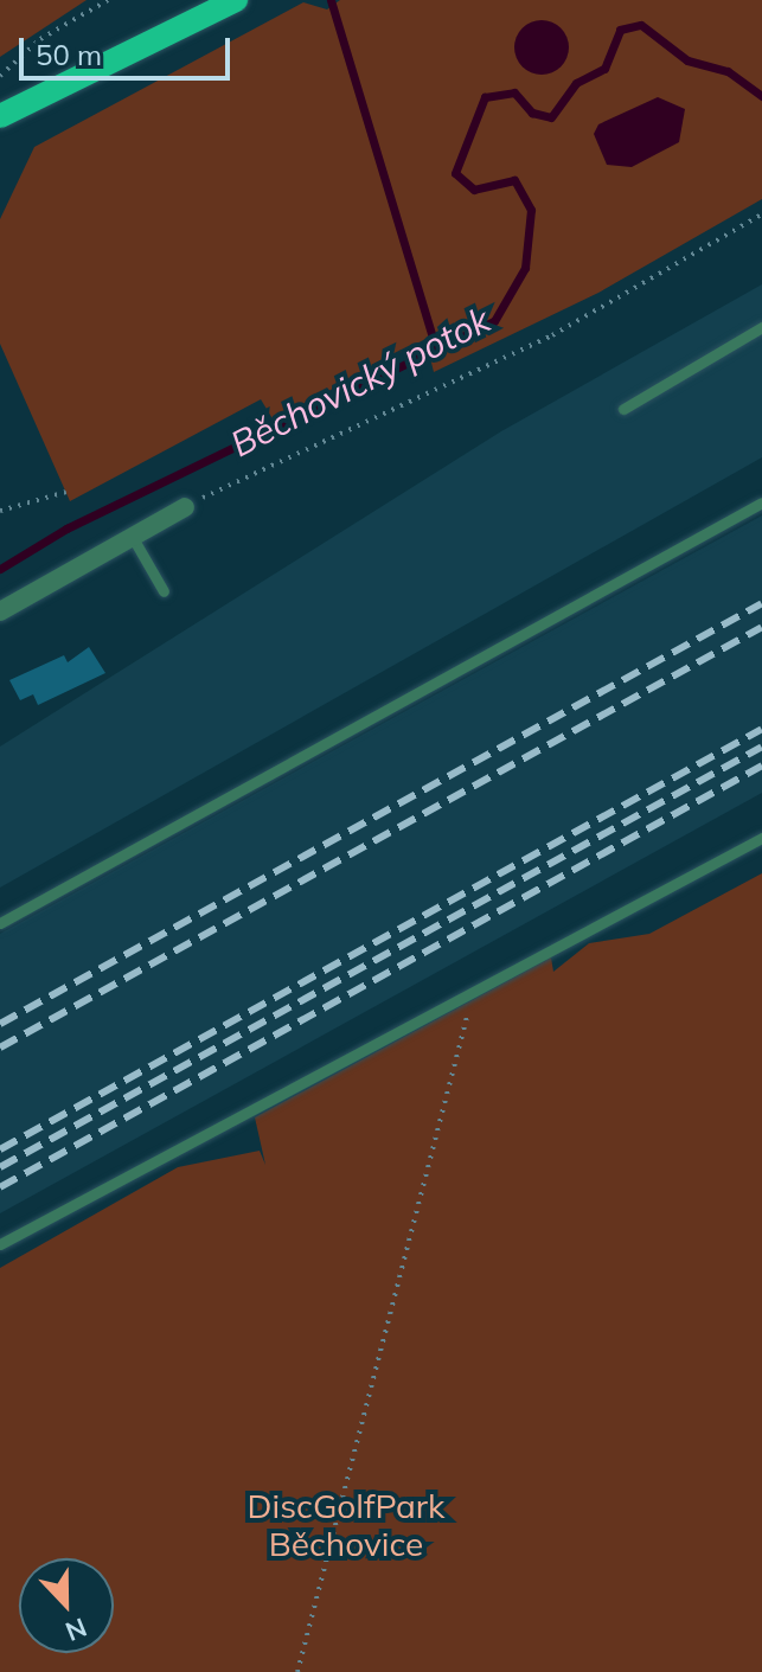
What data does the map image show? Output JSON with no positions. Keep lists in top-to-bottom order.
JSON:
{
  "water": ["Běchovický potok"],
  "parks": ["DiscGolfPark Běchovice"],
  "scale_bar": "50 m",
  "north": "bottom"
}
